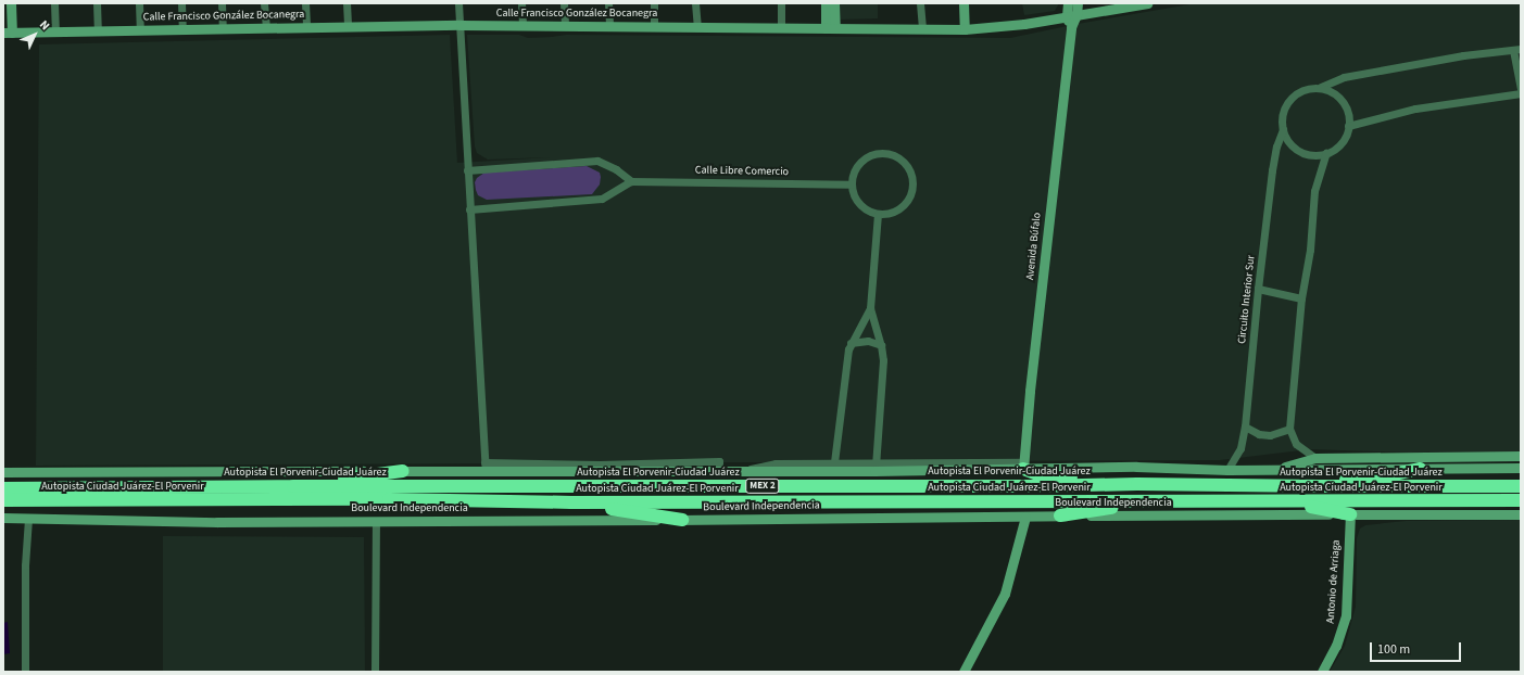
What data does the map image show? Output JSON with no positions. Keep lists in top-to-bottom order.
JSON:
{
  "streets": {
    "highway": ["Autopista El Porvenir-Ciudad Juárez", "MEX 2", "Autopista Ciudad Juárez-El Porvenir"],
    "main road": [
      "Calle Francisco González Bocanegra",
      "Avenida Búfalo",
      "Boulevard Independencia",
      "Antonio de Arriaga"
    ],
    "street": ["Calle Libre Comercio", "Circuito Interior Sur"]
  },
  "crossings": [
    ["Calle Francisco González Bocanegra", "Avenida Búfalo"],
    ["Boulevard Independencia", "Antonio de Arriaga"]
  ],
  "scale_bar": "100 m",
  "north": "top right"
}
